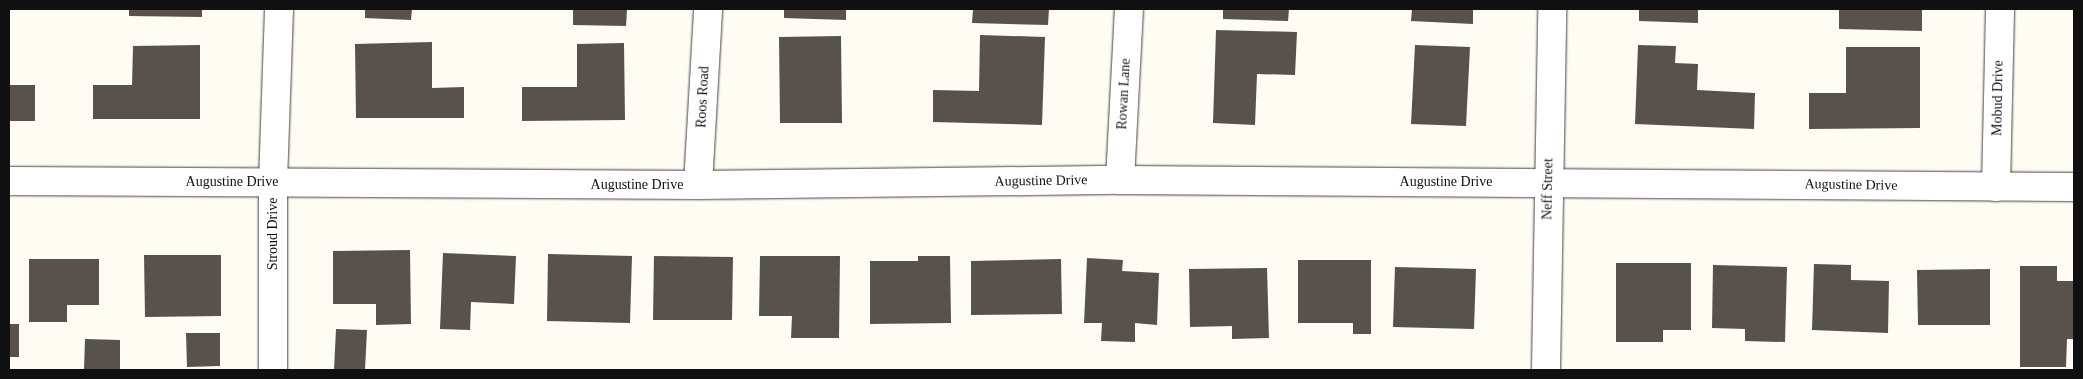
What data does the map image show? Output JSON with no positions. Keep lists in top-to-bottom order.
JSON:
{
  "streets": {
    "street": [
      "Rowan Lane",
      "Roos Road",
      "Mobud Drive",
      "Augustine Drive",
      "Neff Street",
      "Stroud Drive"
    ]
  },
  "crossings": [
    ["Rowan Lane", "Augustine Drive"],
    ["Roos Road", "Augustine Drive"],
    ["Mobud Drive", "Augustine Drive"],
    ["Augustine Drive", "Neff Street"],
    ["Augustine Drive", "Stroud Drive"]
  ]
}
